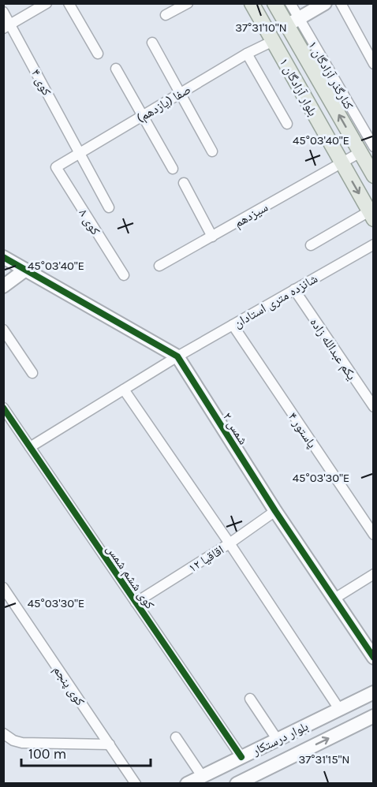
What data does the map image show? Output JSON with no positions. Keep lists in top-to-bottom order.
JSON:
{
  "streets": {
    "main road": ["بلوار آزادگان ۱"],
    "street": [
      "کوی ۴",
      "صفا (یازدهم)",
      "سیزدهم",
      "کوی ۸",
      "شانزده متری استادان",
      "یکم عبدالله زاده",
      "شمس ۲",
      "پاستور ۴",
      "اقاقیا ۱۲",
      "کوی ششم شمس",
      "کوی پنجم",
      "بلوار درستکار"
    ]
  },
  "crossings": [
    ["کوی ۴", "صفا (یازدهم)"],
    ["بلوار آزادگان ۱", "صفا (یازدهم)"],
    ["بلوار آزادگان ۱", "سیزدهم"],
    ["صفا (یازدهم)", "کوی ۸"],
    ["شانزده متری استادان", "یکم عبدالله زاده"],
    ["شانزده متری استادان", "شمس ۲"],
    ["شانزده متری استادان", "پاستور ۴"],
    ["شانزده متری استادان", "کوی ششم شمس"],
    ["شمس ۲", "اقاقیا ۱۲"],
    ["اقاقیا ۱۲", "کوی ششم شمس"],
    ["کوی ششم شمس", "بلوار درستکار"]
  ],
  "scale_bar": "100 m",
  "coordinates": [
    "37°31'10\"N",
    "45°03'40\"E",
    "45°03'30\"E",
    "37°31'15\"N"
  ]
}
